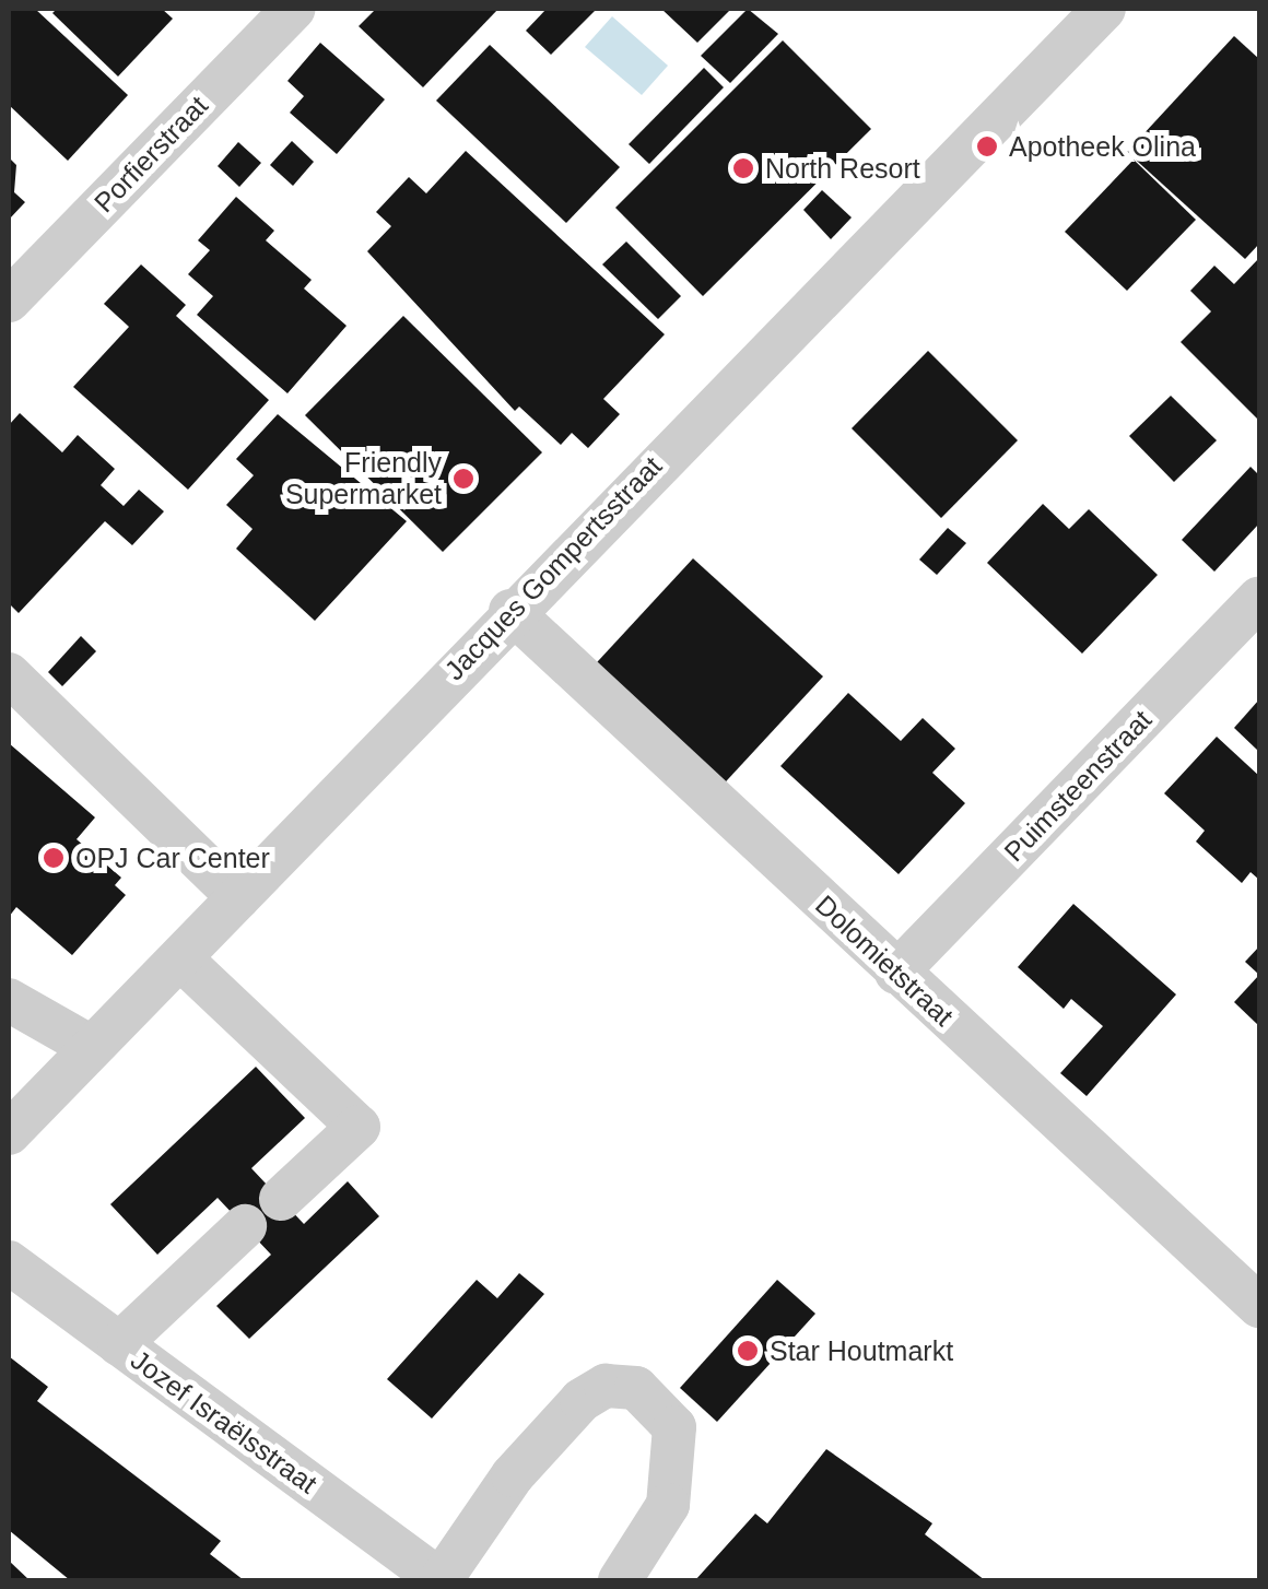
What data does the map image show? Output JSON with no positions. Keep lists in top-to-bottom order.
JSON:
{
  "streets": {
    "street": [
      "Porfierstraat",
      "Jacques Gompertsstraat",
      "Puimsteenstraat",
      "Dolomietstraat",
      "Jozef Israëlsstraat"
    ]
  },
  "crossings": [
    ["Jacques Gompertsstraat", "Dolomietstraat"],
    ["Puimsteenstraat", "Dolomietstraat"]
  ],
  "places": [
    "Apotheek Olina",
    "North Resort",
    "Friendly Supermarket",
    "OPJ Car Center",
    "Star Houtmarkt"
  ]
}
